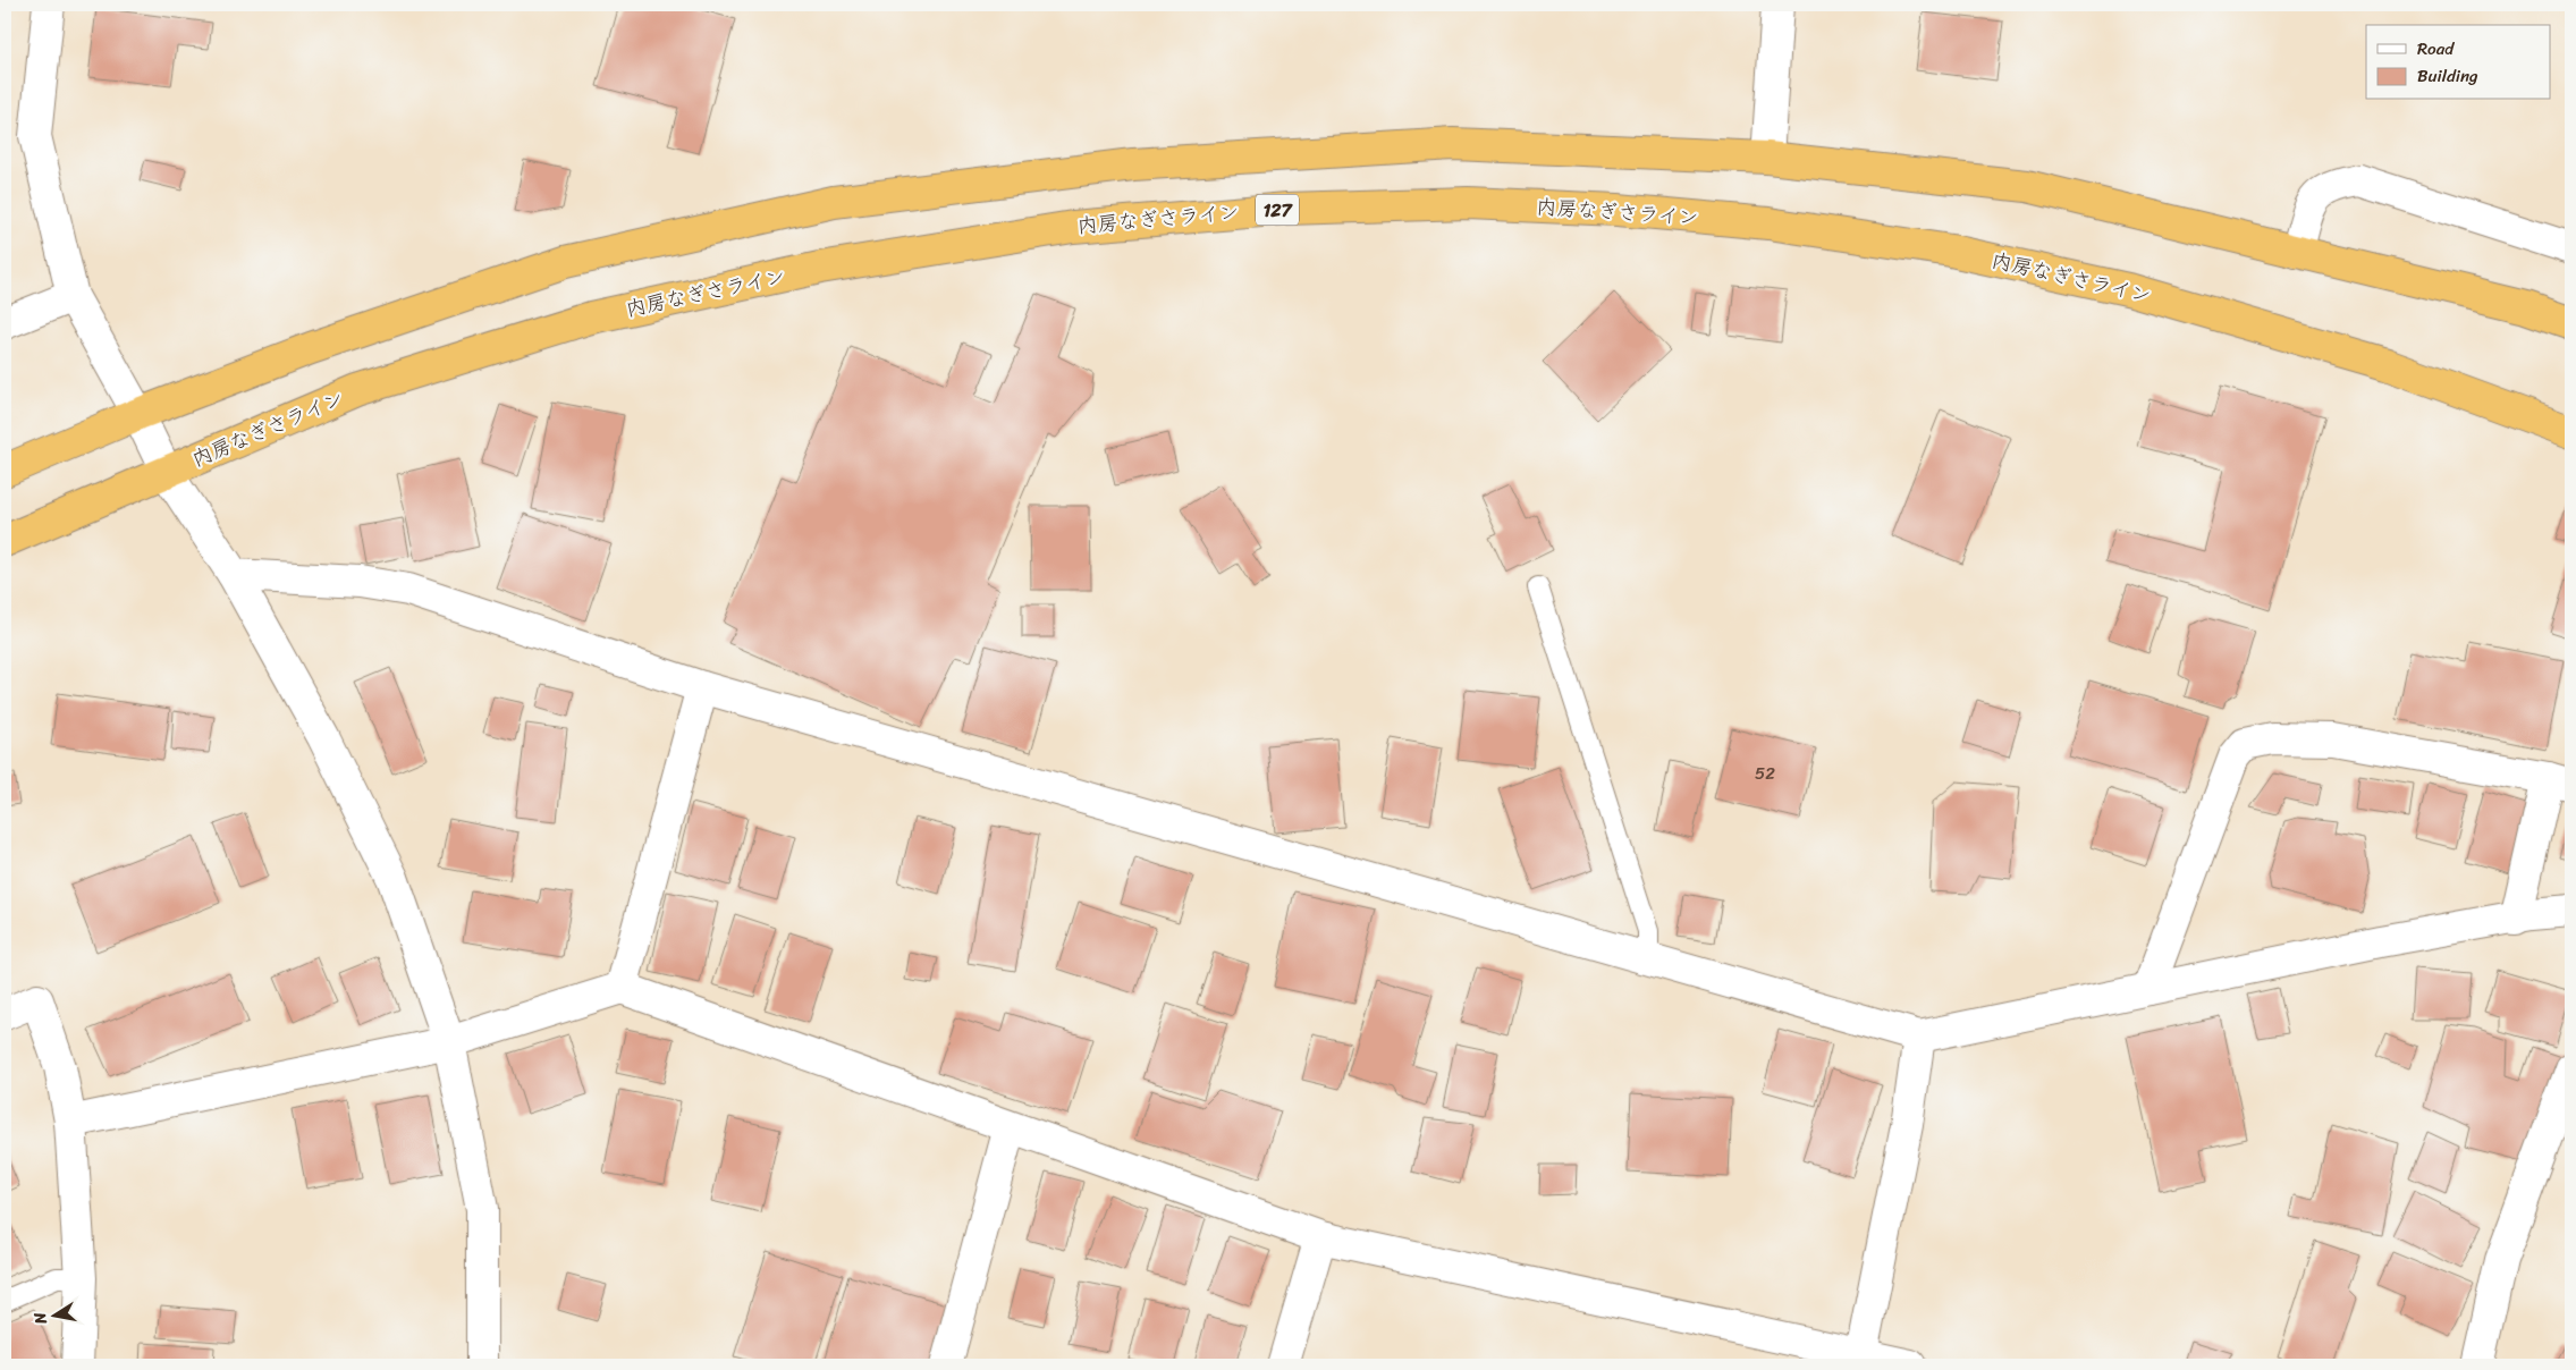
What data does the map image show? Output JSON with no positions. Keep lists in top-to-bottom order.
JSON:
{
  "streets": {
    "highway": ["127", "内房なぎさライン"]
  },
  "house_numbers": ["52"],
  "legend": ["Road", "Building"],
  "north": "left"
}
